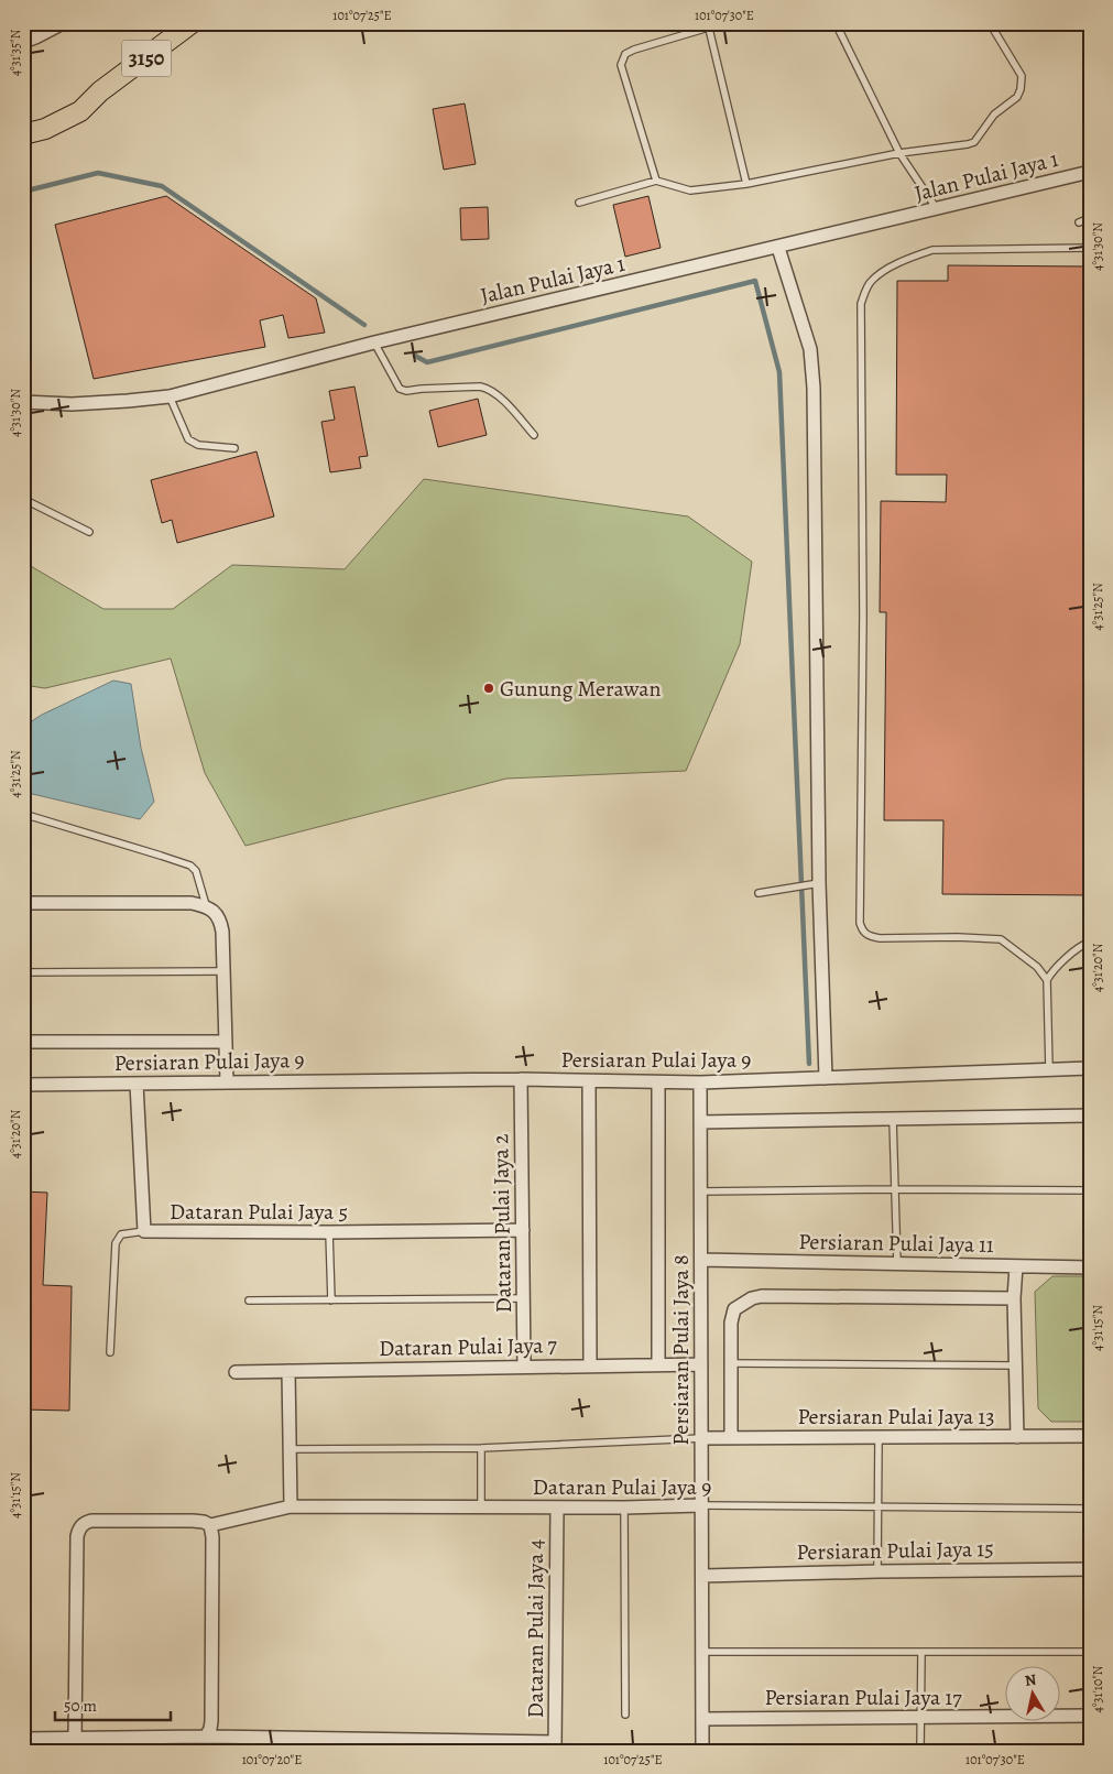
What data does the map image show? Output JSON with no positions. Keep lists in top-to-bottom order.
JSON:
{
  "streets": {
    "main road": ["3150"],
    "street": [
      "Jalan Pulai Jaya 1",
      "Persiaran Pulai Jaya 9",
      "Dataran Pulai Jaya 5",
      "Dataran Pulai Jaya 2",
      "Persiaran Pulai Jaya 11",
      "Dataran Pulai Jaya 7",
      "Persiaran Pulai Jaya 8",
      "Persiaran Pulai Jaya 13",
      "Dataran Pulai Jaya 9",
      "Persiaran Pulai Jaya 15",
      "Dataran Pulai Jaya 4",
      "Persiaran Pulai Jaya 17"
    ]
  },
  "crossings": [
    ["Persiaran Pulai Jaya 9", "Dataran Pulai Jaya 5"],
    ["Persiaran Pulai Jaya 9", "Dataran Pulai Jaya 2"],
    ["Persiaran Pulai Jaya 9", "Persiaran Pulai Jaya 8"],
    ["Dataran Pulai Jaya 5", "Dataran Pulai Jaya 2"],
    ["Dataran Pulai Jaya 2", "Dataran Pulai Jaya 7"],
    ["Persiaran Pulai Jaya 11", "Persiaran Pulai Jaya 8"],
    ["Dataran Pulai Jaya 7", "Persiaran Pulai Jaya 8"],
    ["Persiaran Pulai Jaya 8", "Persiaran Pulai Jaya 13"],
    ["Persiaran Pulai Jaya 8", "Dataran Pulai Jaya 9"],
    ["Persiaran Pulai Jaya 8", "Persiaran Pulai Jaya 15"],
    ["Persiaran Pulai Jaya 8", "Persiaran Pulai Jaya 17"],
    ["Dataran Pulai Jaya 9", "Dataran Pulai Jaya 4"]
  ],
  "places": ["Gunung Merawan"],
  "scale_bar": "50 m",
  "north": "top",
  "coordinates": [
    "101°07'25\"E",
    "101°07'30\"E",
    "4°31'35\"N",
    "4°31'30\"N",
    "4°31'25\"N",
    "4°31'20\"N",
    "4°31'15\"N",
    "4°31'10\"N",
    "101°07'20\"E"
  ]
}
